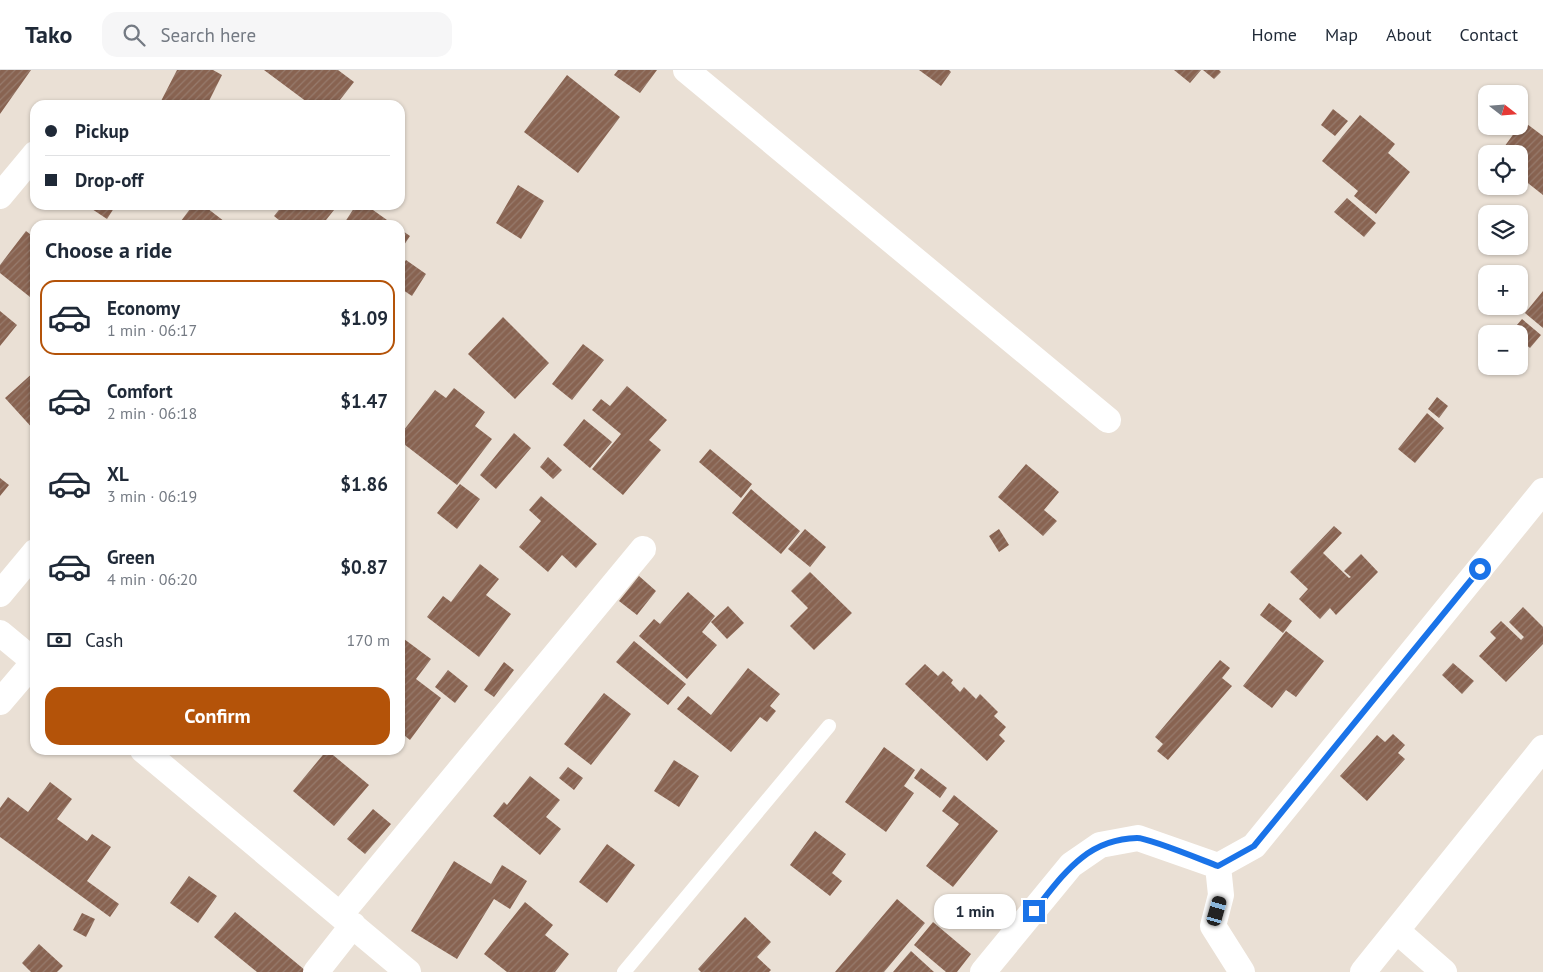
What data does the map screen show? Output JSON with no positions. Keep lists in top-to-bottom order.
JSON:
{
  "north": "right",
  "page": {
    "header": "Tako",
    "search": "Search here",
    "nav": [
      "Home",
      "Map",
      "About",
      "Contact"
    ],
    "map_buttons": ["+", "−"],
    "banner": ["Pickup", "Drop-off"],
    "heading": "Choose a ride",
    "list": [
      {
        "name": "Economy",
        "note": "1 min · 06:17",
        "value": "$1.09"
      },
      {
        "name": "Comfort",
        "note": "2 min · 06:18",
        "value": "$1.47"
      },
      {
        "name": "XL",
        "note": "3 min · 06:19",
        "value": "$1.86"
      },
      {
        "name": "Green",
        "note": "4 min · 06:20",
        "value": "$0.87"
      }
    ],
    "pay": ["Cash", "170 m"],
    "buttons": "Confirm",
    "bubble": "1 min"
  }
}
